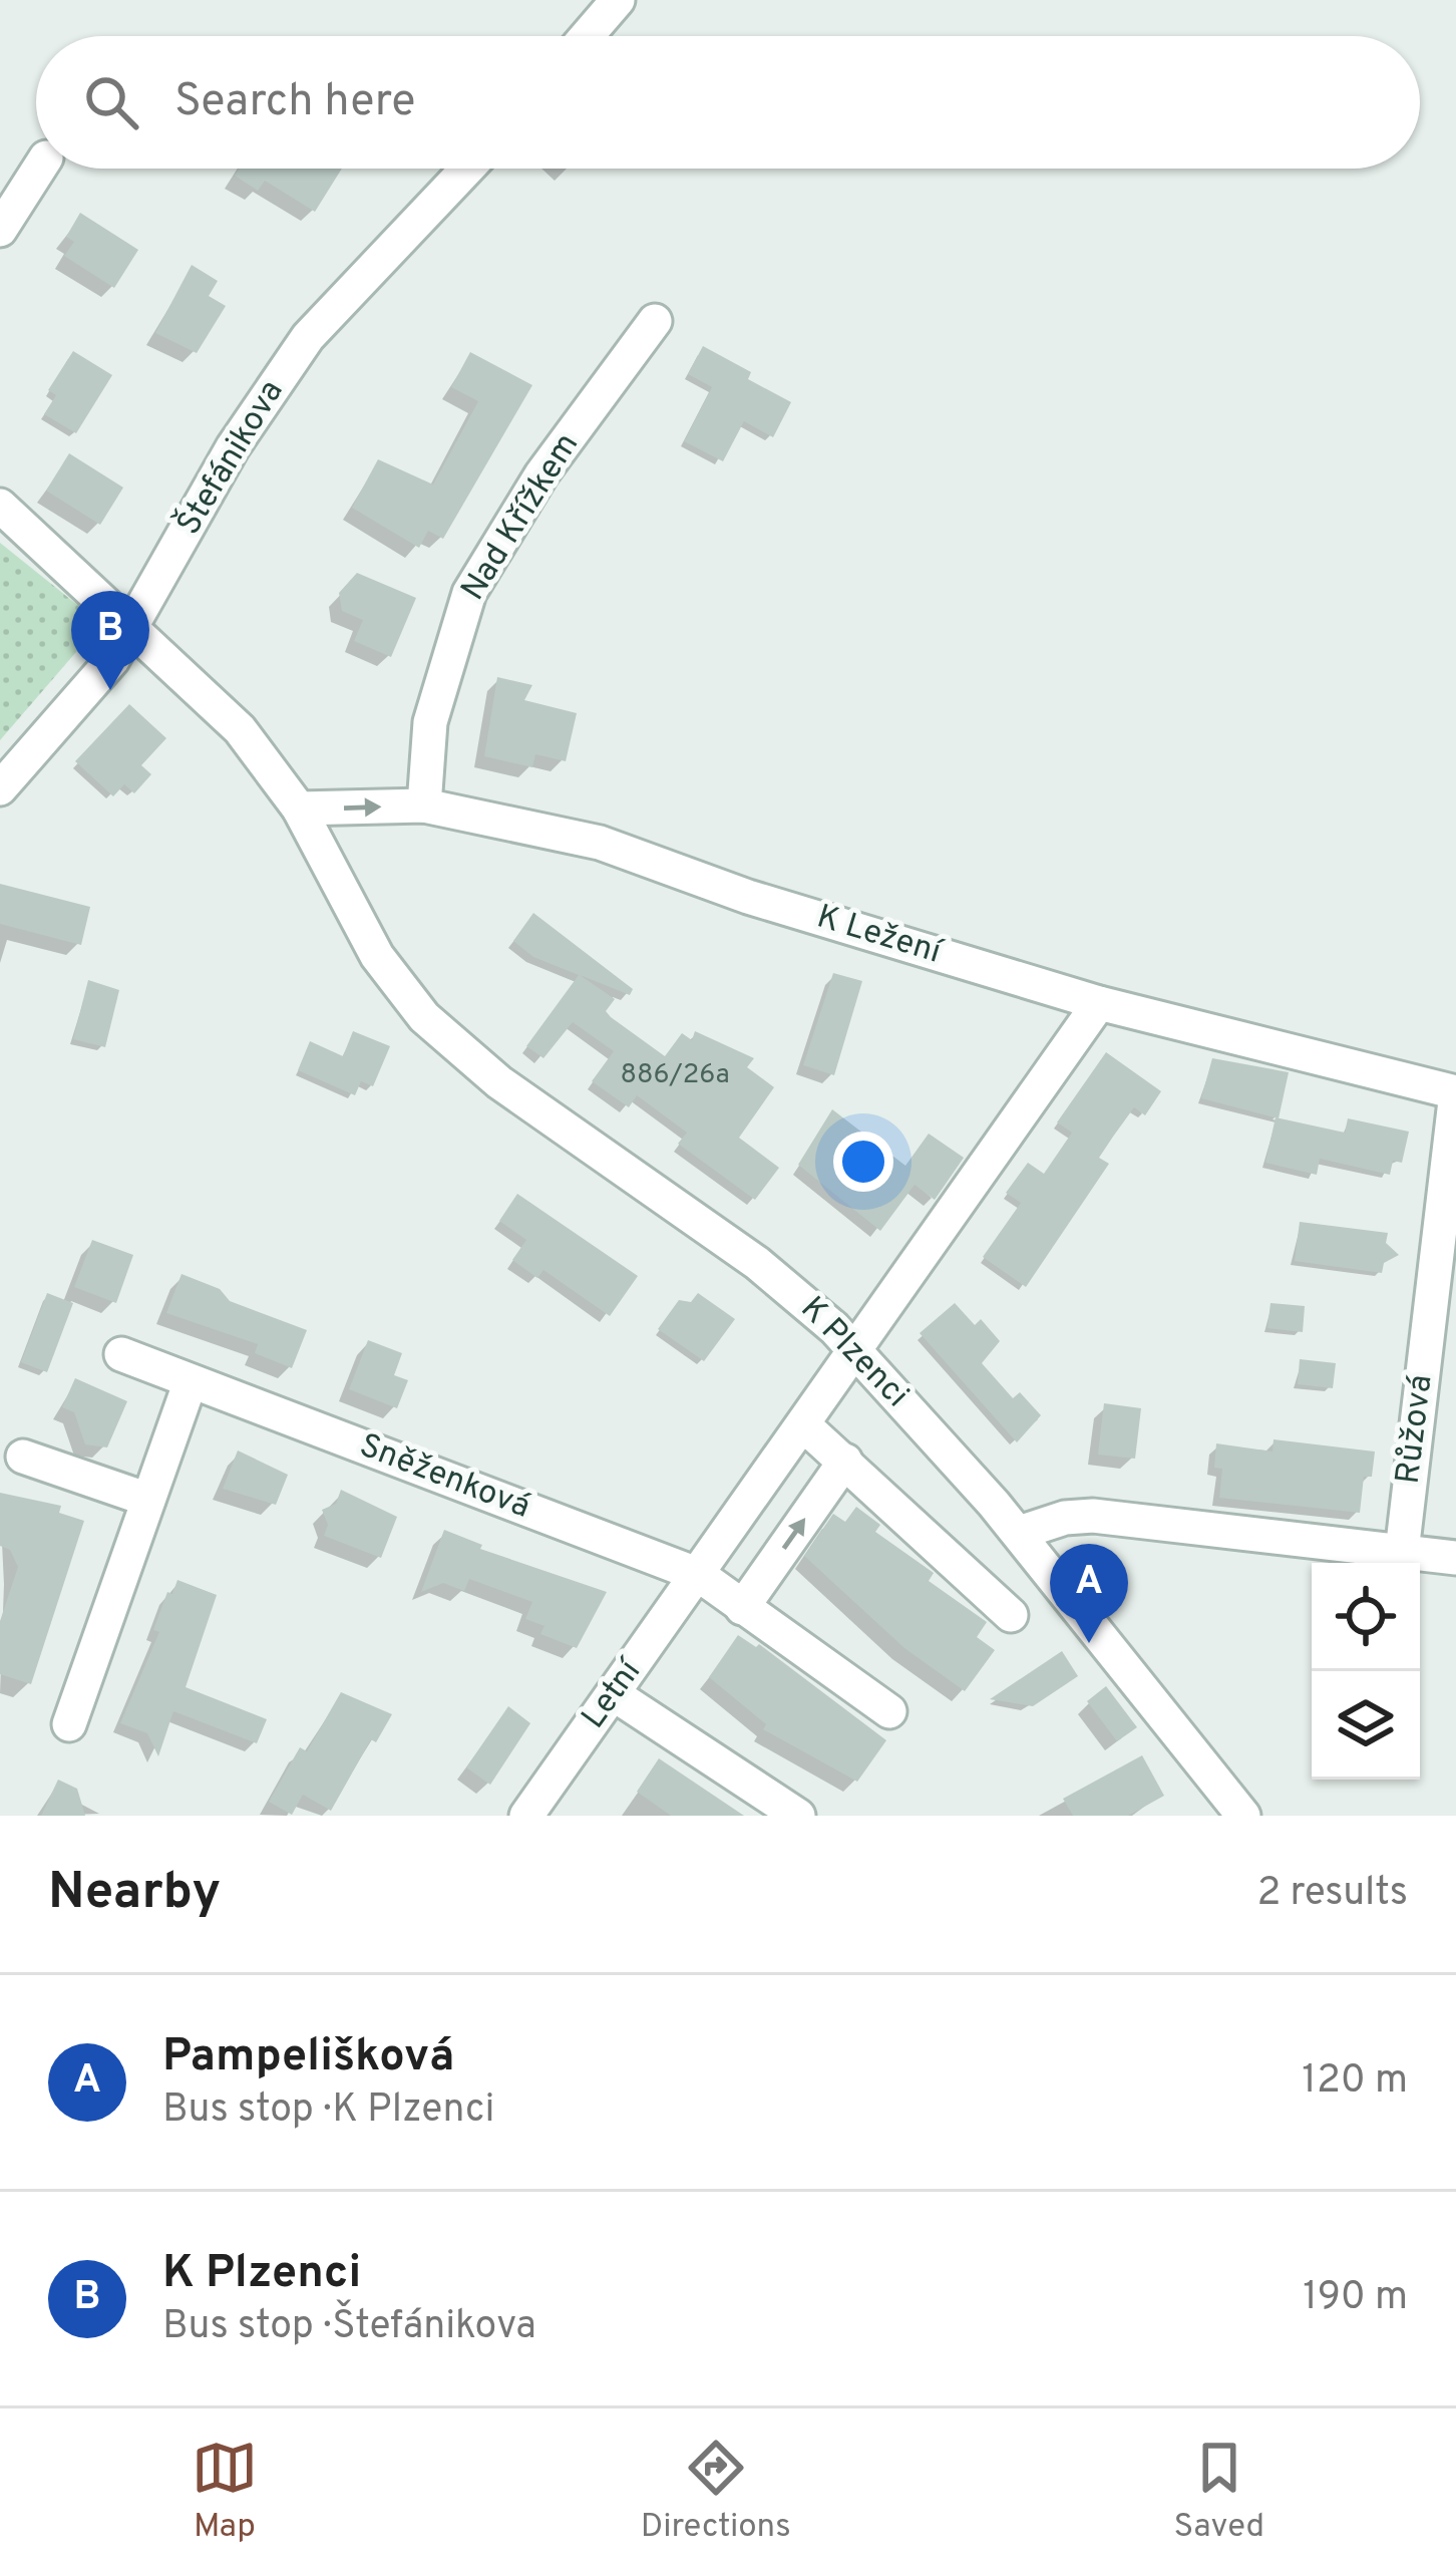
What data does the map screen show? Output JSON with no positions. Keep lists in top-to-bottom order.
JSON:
{
  "streets": {
    "street": [
      "Štefánikova",
      "Nad Křížkem",
      "K Ležení",
      "K Plzenci",
      "Růžová",
      "Sněženková",
      "Letní"
    ]
  },
  "crossings": [
    ["Štefánikova", "K Plzenci"],
    ["Nad Křížkem", "K Ležení"],
    ["K Ležení", "K Plzenci"],
    ["K Ležení", "Růžová"],
    ["K Ležení", "Letní"],
    ["K Plzenci", "Letní"],
    ["Sněženková", "Letní"]
  ],
  "house_numbers": ["886/26a"],
  "page": {
    "search": "Search here",
    "pins": ["B", "A"],
    "heading": ["Nearby", "2 results"],
    "list": [
      {
        "mark": "A",
        "name": "Pampelišková",
        "note": "Bus stop · K Plzenci",
        "value": "120 m"
      },
      {
        "mark": "B",
        "name": "K Plzenci",
        "note": "Bus stop · Štefánikova",
        "value": "190 m"
      }
    ],
    "nav": ["Map", "Directions", "Saved"]
  }
}
